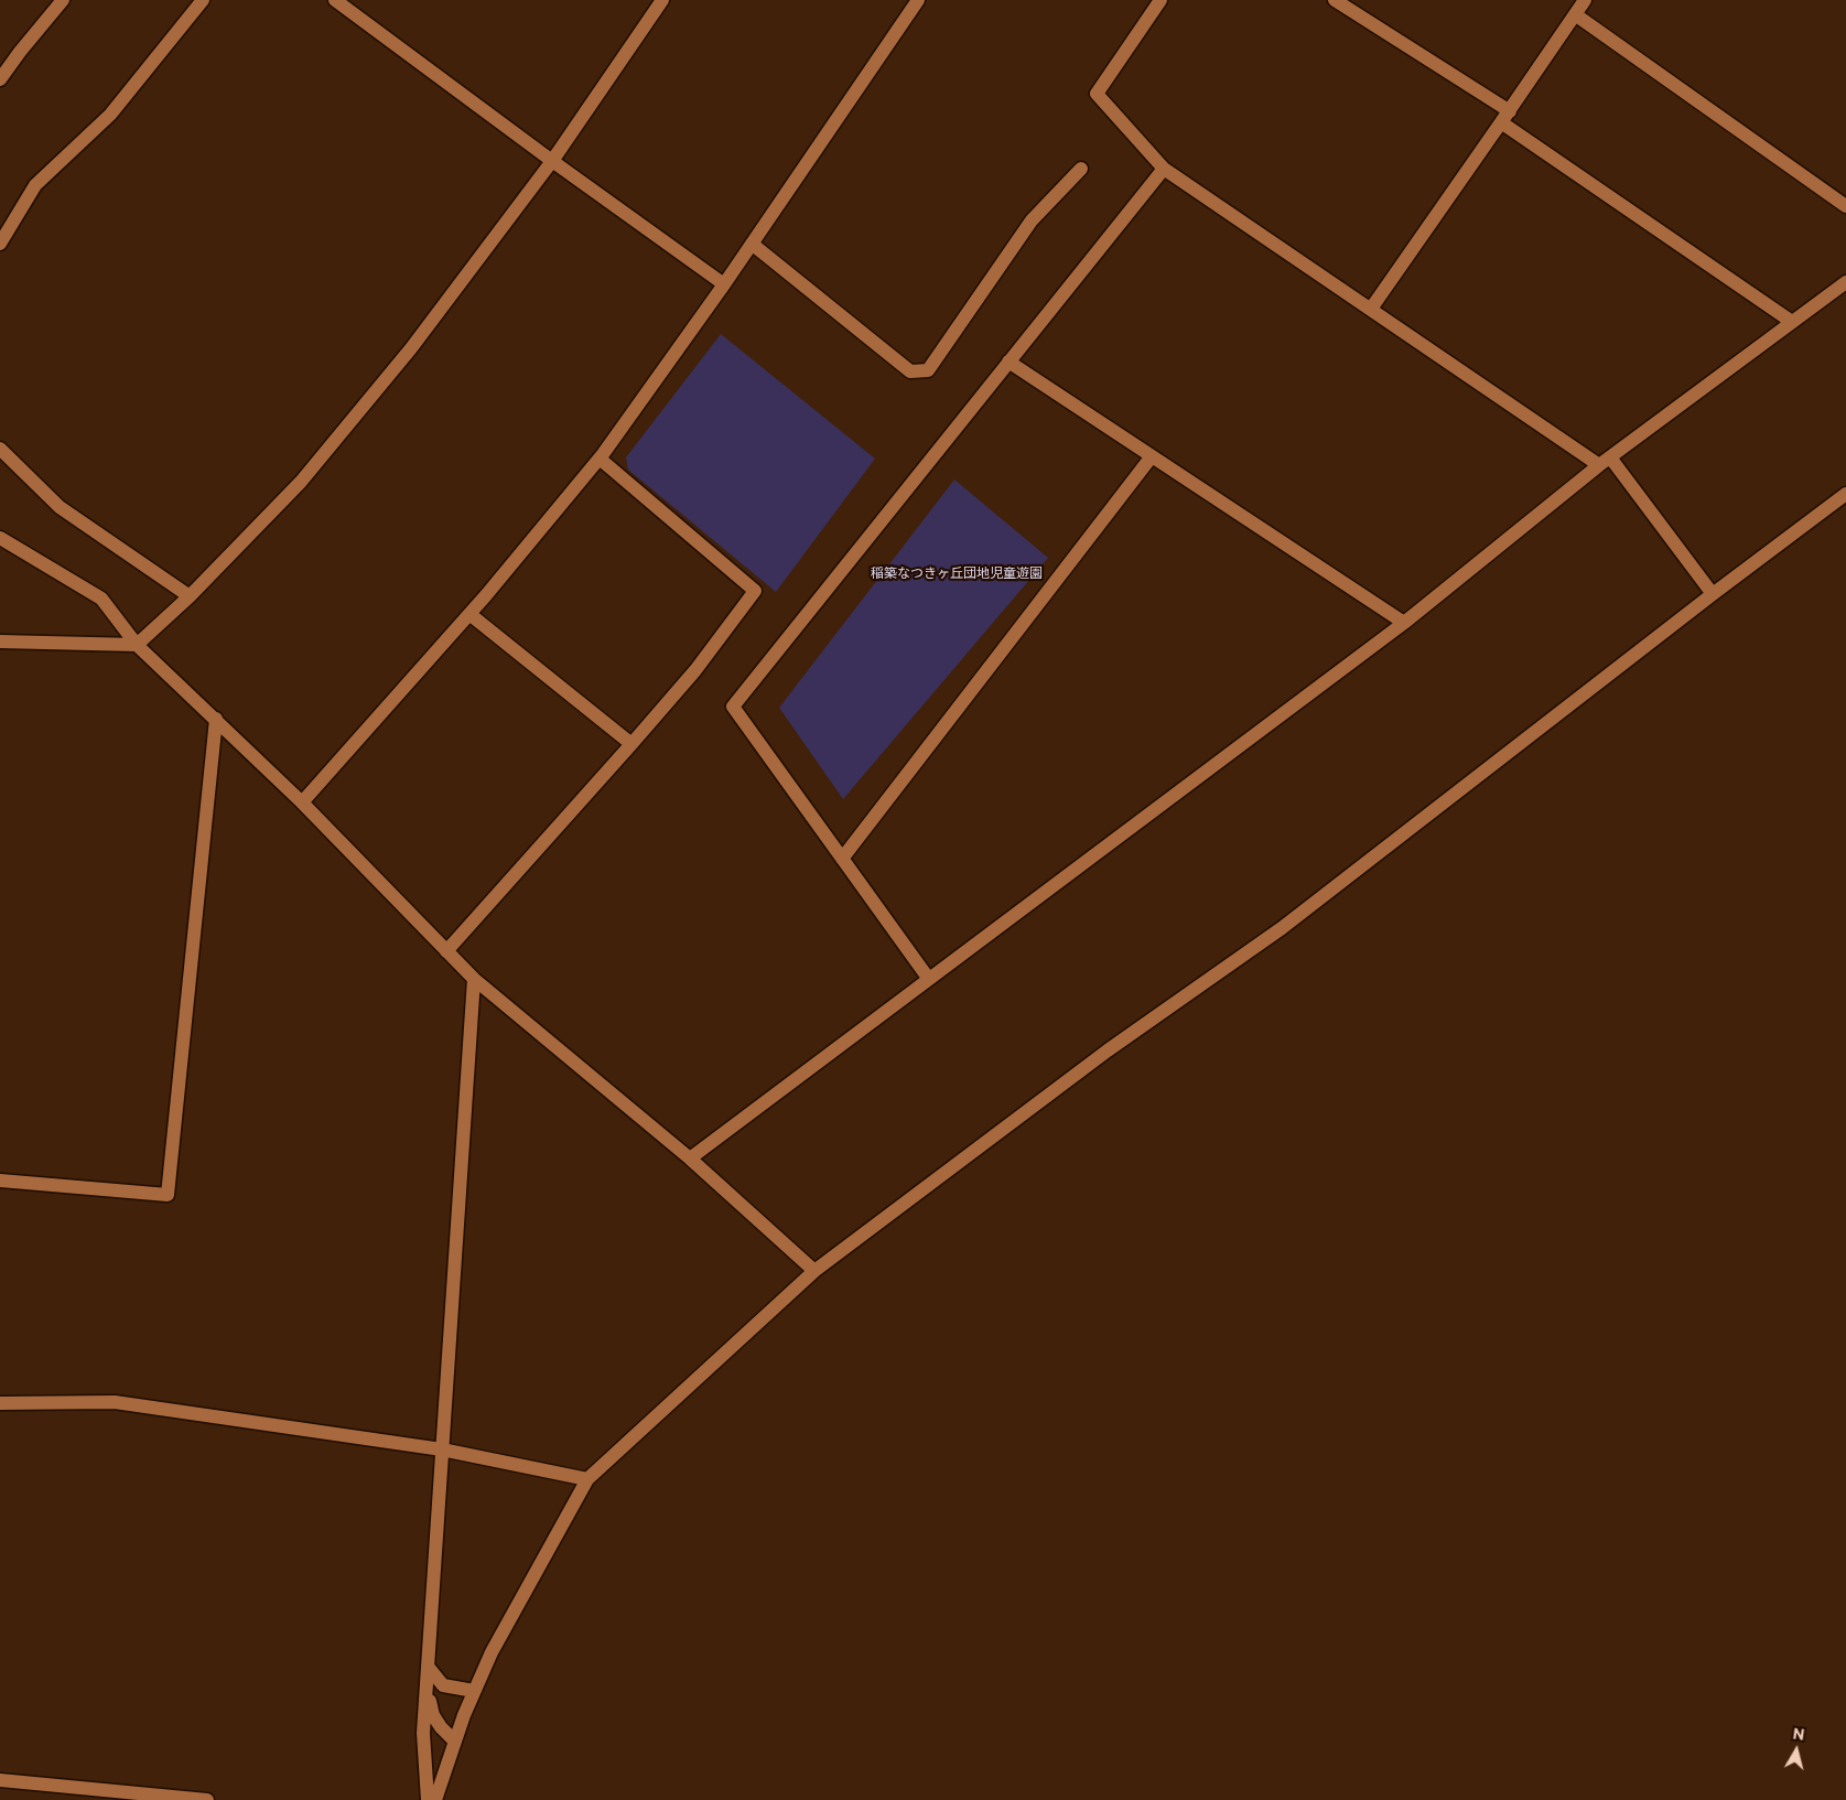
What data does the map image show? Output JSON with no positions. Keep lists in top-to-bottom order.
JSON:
{
  "parks": ["稲築なつきヶ丘団地児童遊園"],
  "north": "top"
}
